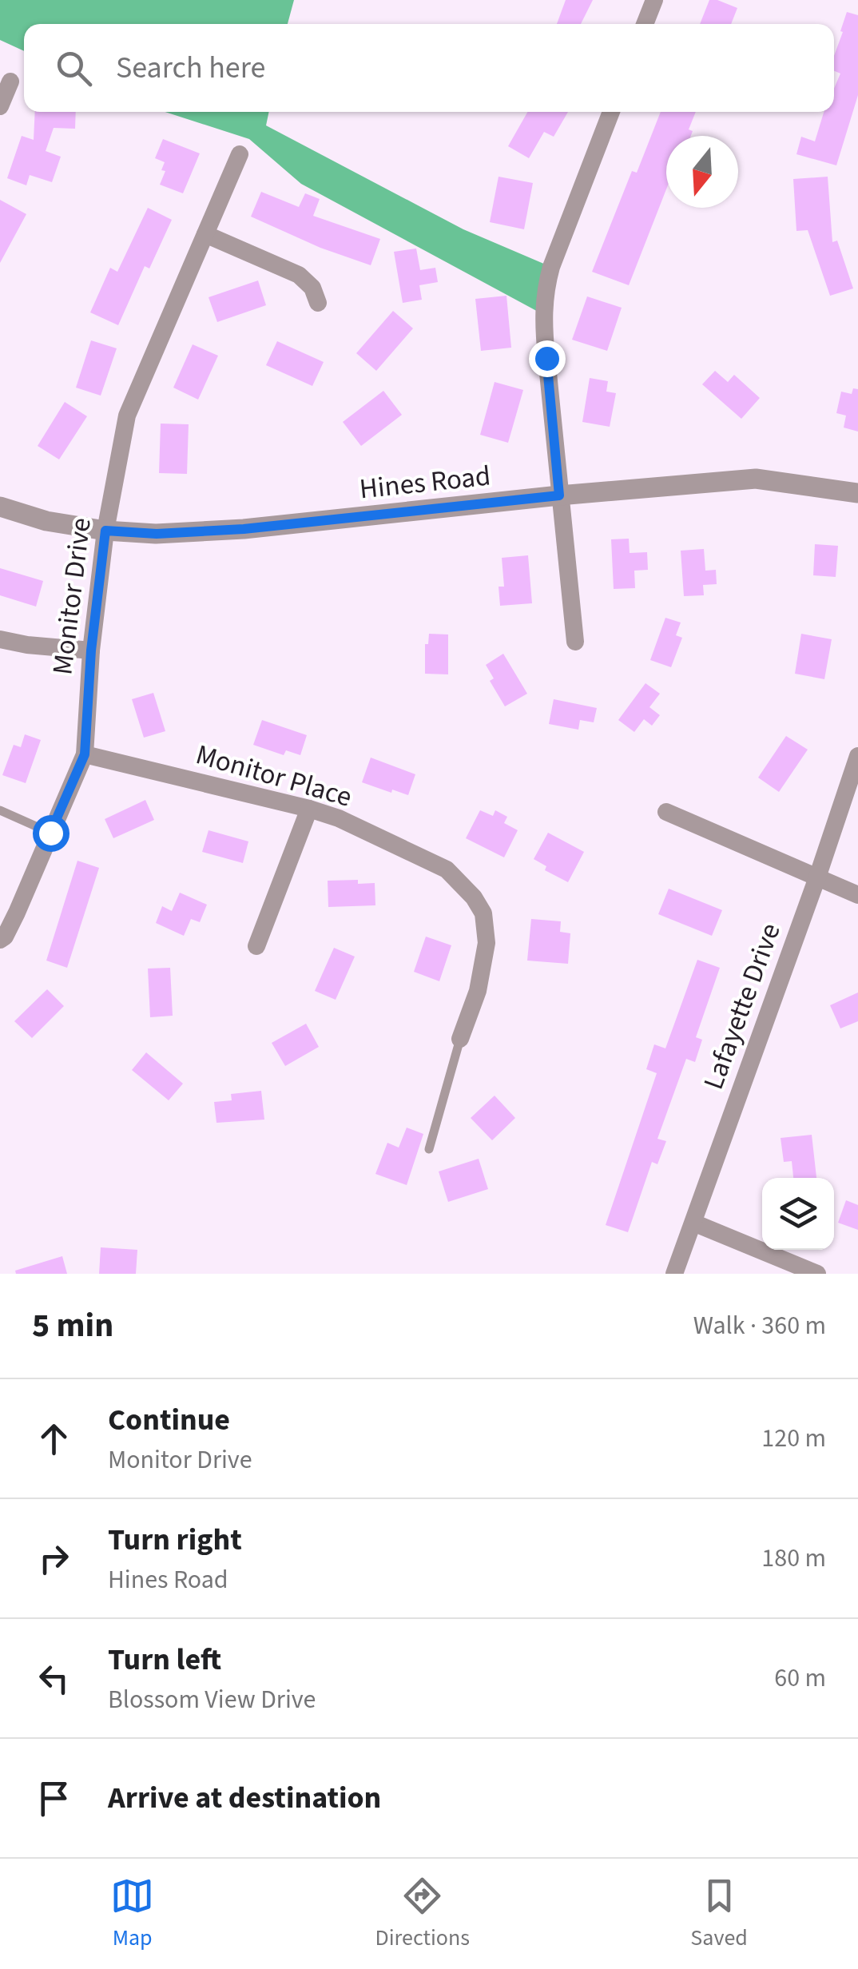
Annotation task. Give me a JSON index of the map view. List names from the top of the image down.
{
  "streets": {
    "street": [
      "Hines Road",
      "Monitor Drive",
      "Monitor Place",
      "Lafayette Drive"
    ]
  },
  "crossings": [
    ["Hines Road", "Monitor Drive"],
    ["Monitor Drive", "Monitor Place"]
  ],
  "north": "bottom",
  "page": {
    "search": "Search here",
    "heading": ["5 min", "Walk · 360 m"],
    "list": [
      ["Continue", "Monitor Drive", "120 m"],
      ["Turn right", "Hines Road", "180 m"],
      ["Turn left", "Blossom View Drive", "60 m"],
      "Arrive at destination"
    ],
    "nav": ["Map", "Directions", "Saved"]
  }
}
